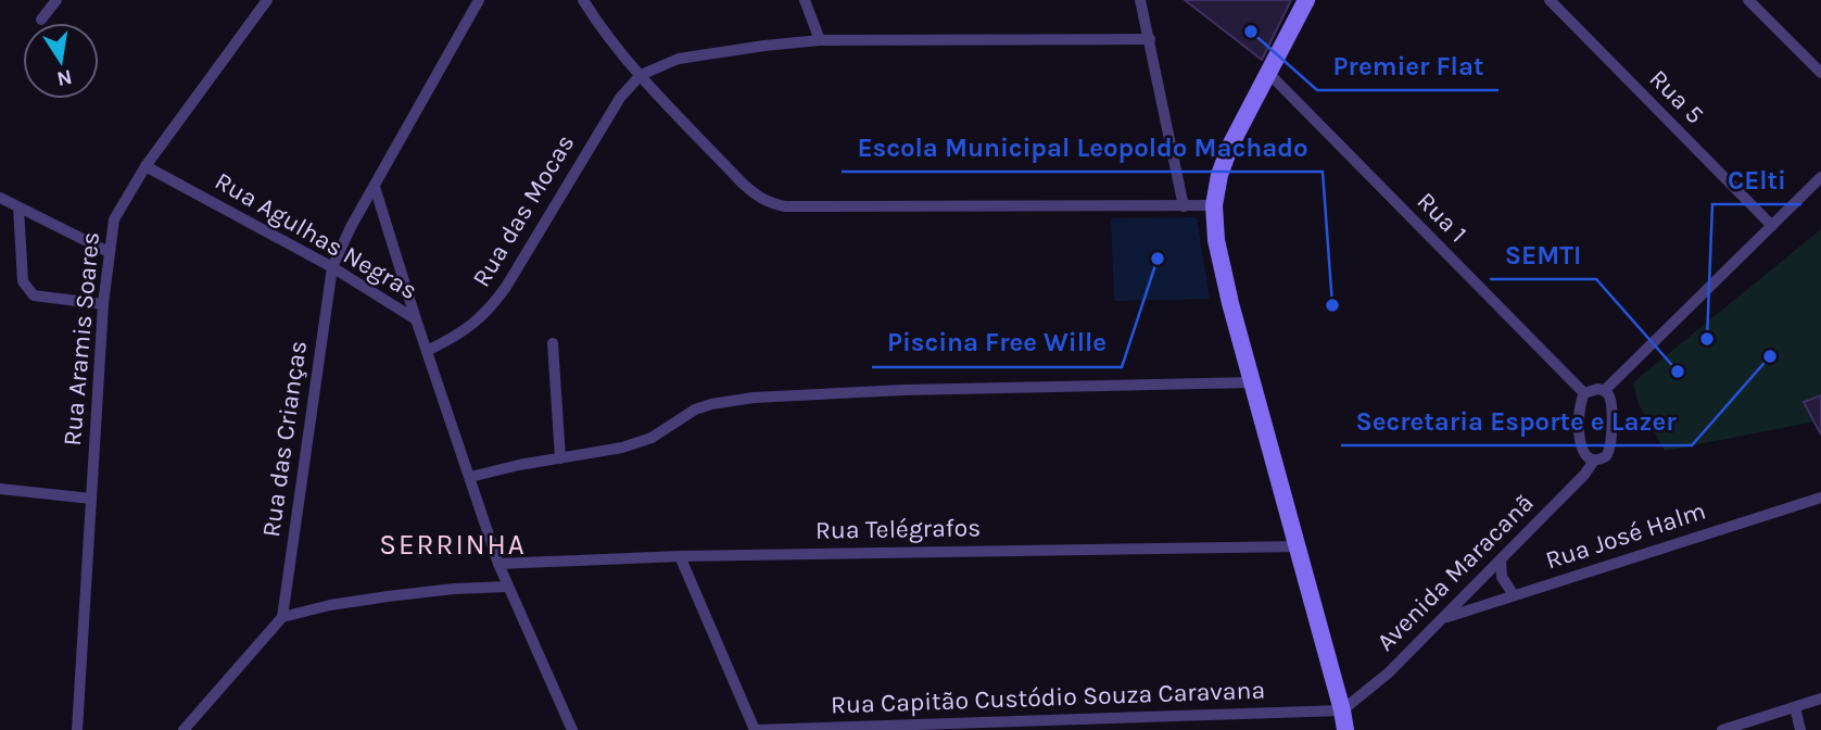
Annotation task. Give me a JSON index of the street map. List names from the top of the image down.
{
  "streets": {
    "street": [
      "Rua 5",
      "Rua das Mocas",
      "Rua 1",
      "Rua Agulhas Negras",
      "Rua Aramis Soares",
      "Rua das Crianças",
      "Rua Telégrafos",
      "Rua José Halm",
      "Avenida Maracanã",
      "Rua Capitão Custódio Souza Caravana"
    ]
  },
  "crossings": [
    ["Rua das Mocas", "Rua Agulhas Negras"],
    ["Rua Agulhas Negras", "Rua Aramis Soares"],
    ["Rua Agulhas Negras", "Rua das Crianças"],
    ["Rua Agulhas Negras", "Rua Telégrafos"],
    ["Rua José Halm", "Avenida Maracanã"],
    ["Avenida Maracanã", "Rua Capitão Custódio Souza Caravana"]
  ],
  "districts": ["SERRINHA"],
  "places": [
    "Premier Flat",
    "Piscina Free Wille",
    "Escola Municipal Leopoldo Machado",
    "CElti",
    "Secretaria Esporte e Lazer",
    "SEMTI"
  ],
  "north": "bottom"
}
